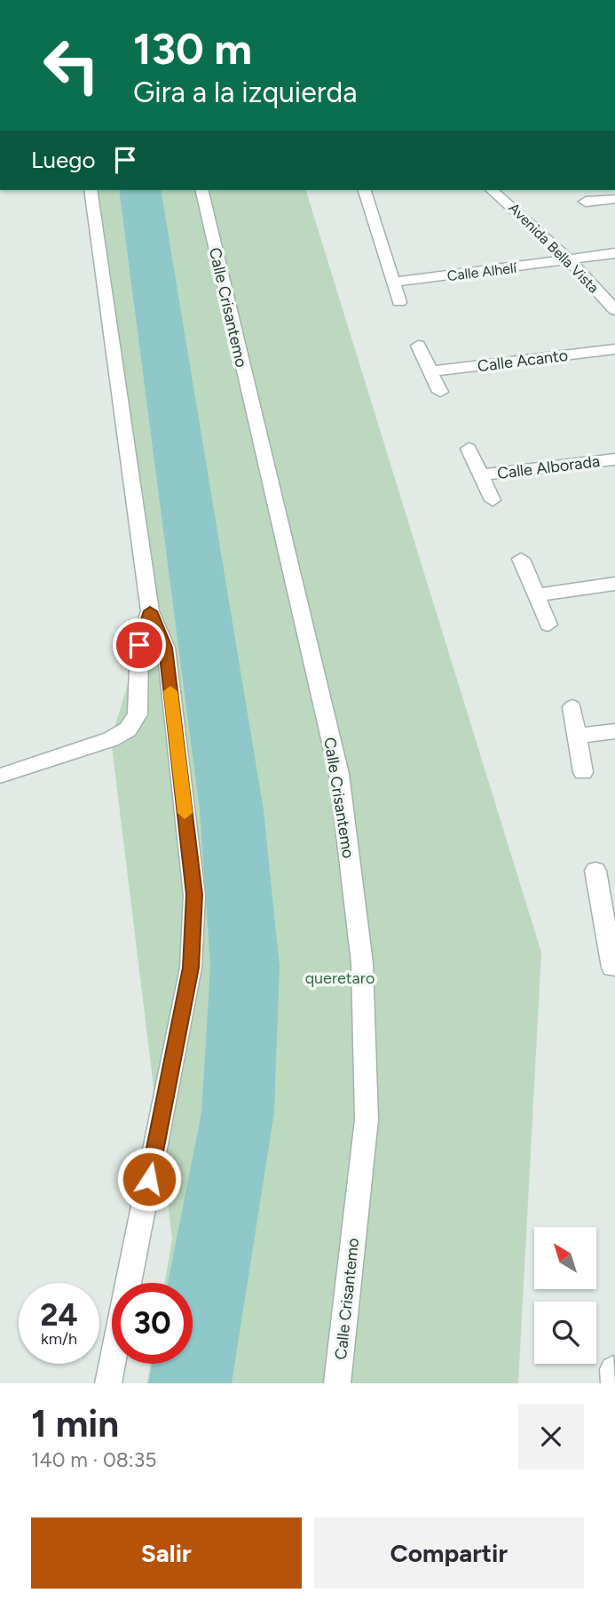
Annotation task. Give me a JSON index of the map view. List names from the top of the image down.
{
  "streets": {
    "street": [
      "Avenida Bella Vista",
      "Calle Alhelí",
      "Calle Crisantemo",
      "Calle Acanto",
      "Calle Alborada"
    ]
  },
  "crossings": [
    ["Avenida Bella Vista", "Calle Alhelí"]
  ],
  "parks": ["queretaro"],
  "north": "top left",
  "page": {
    "turn": ["130 m", "Gira a la izquierda"],
    "then": "Luego",
    "speed": "24 km/h",
    "limit": "30",
    "heading": ["1 min", "140 m · 08:35"],
    "buttons": ["Salir", "Compartir"]
  }
}
